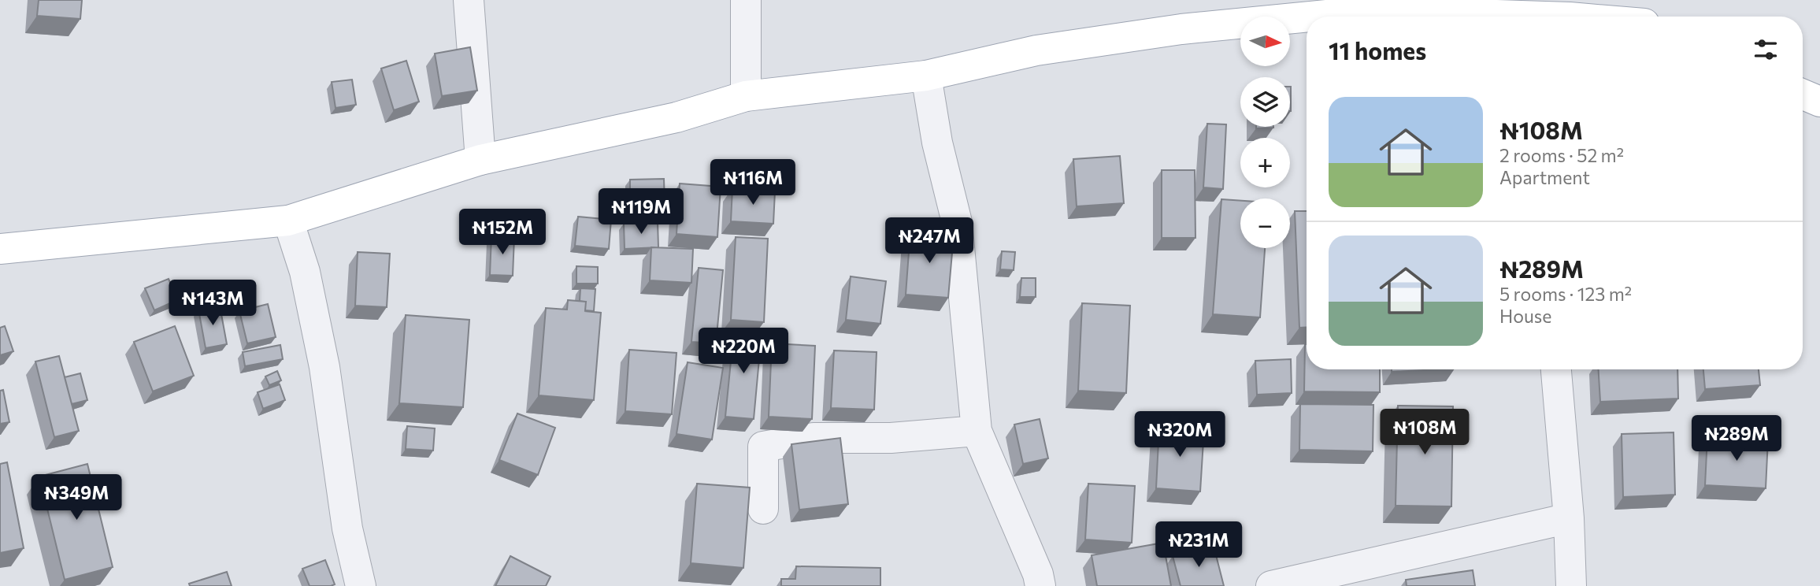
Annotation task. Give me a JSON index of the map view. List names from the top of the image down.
{
  "north": "right",
  "page": {
    "map_buttons": ["+", "−"],
    "heading": "11 homes",
    "list": [
      {
        "name": "₦108M",
        "note": "2 rooms · 52 m² · Apartment"
      },
      {
        "name": "₦289M",
        "note": "5 rooms · 123 m² · House"
      }
    ],
    "price": [
      "₦116M",
      "₦119M",
      "₦152M",
      "₦247M",
      "₦143M",
      "₦220M",
      "₦108M",
      "₦320M",
      "₦289M",
      "₦349M",
      "₦231M"
    ]
  }
}
